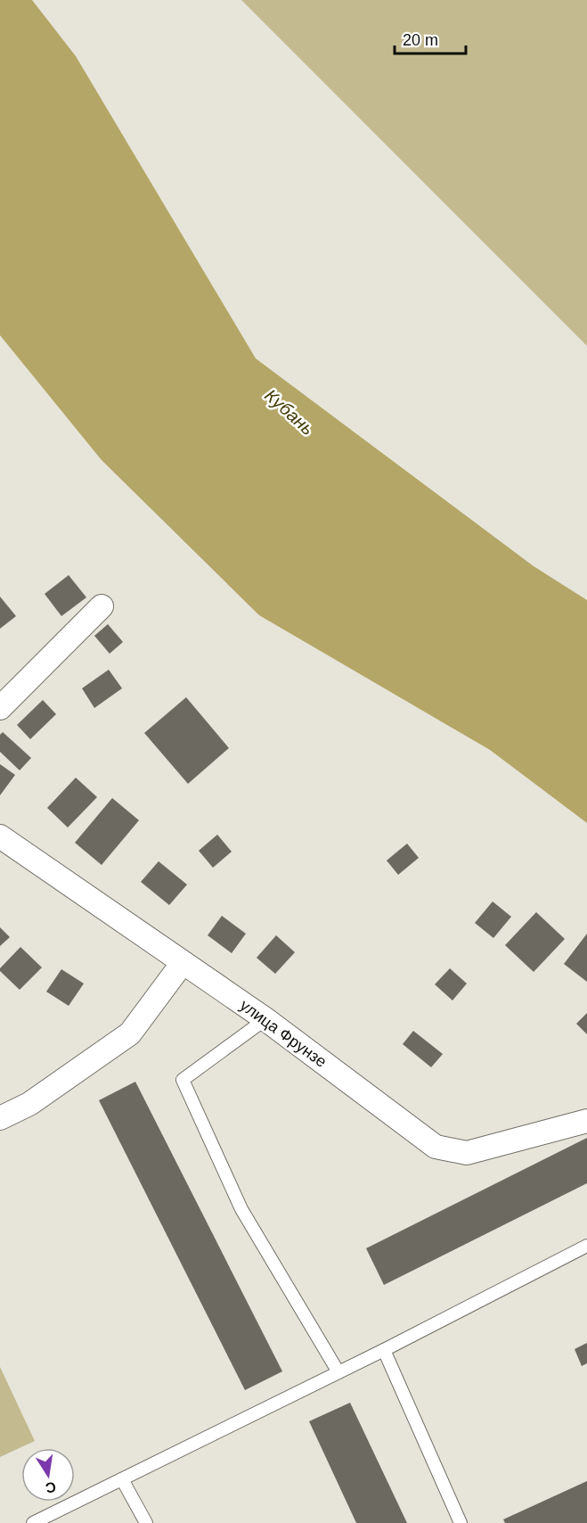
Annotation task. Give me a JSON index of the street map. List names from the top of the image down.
{
  "streets": {
    "street": ["улица Фрунзе"]
  },
  "water": ["Кубань"],
  "scale_bar": "20 m",
  "north": "bottom"
}
